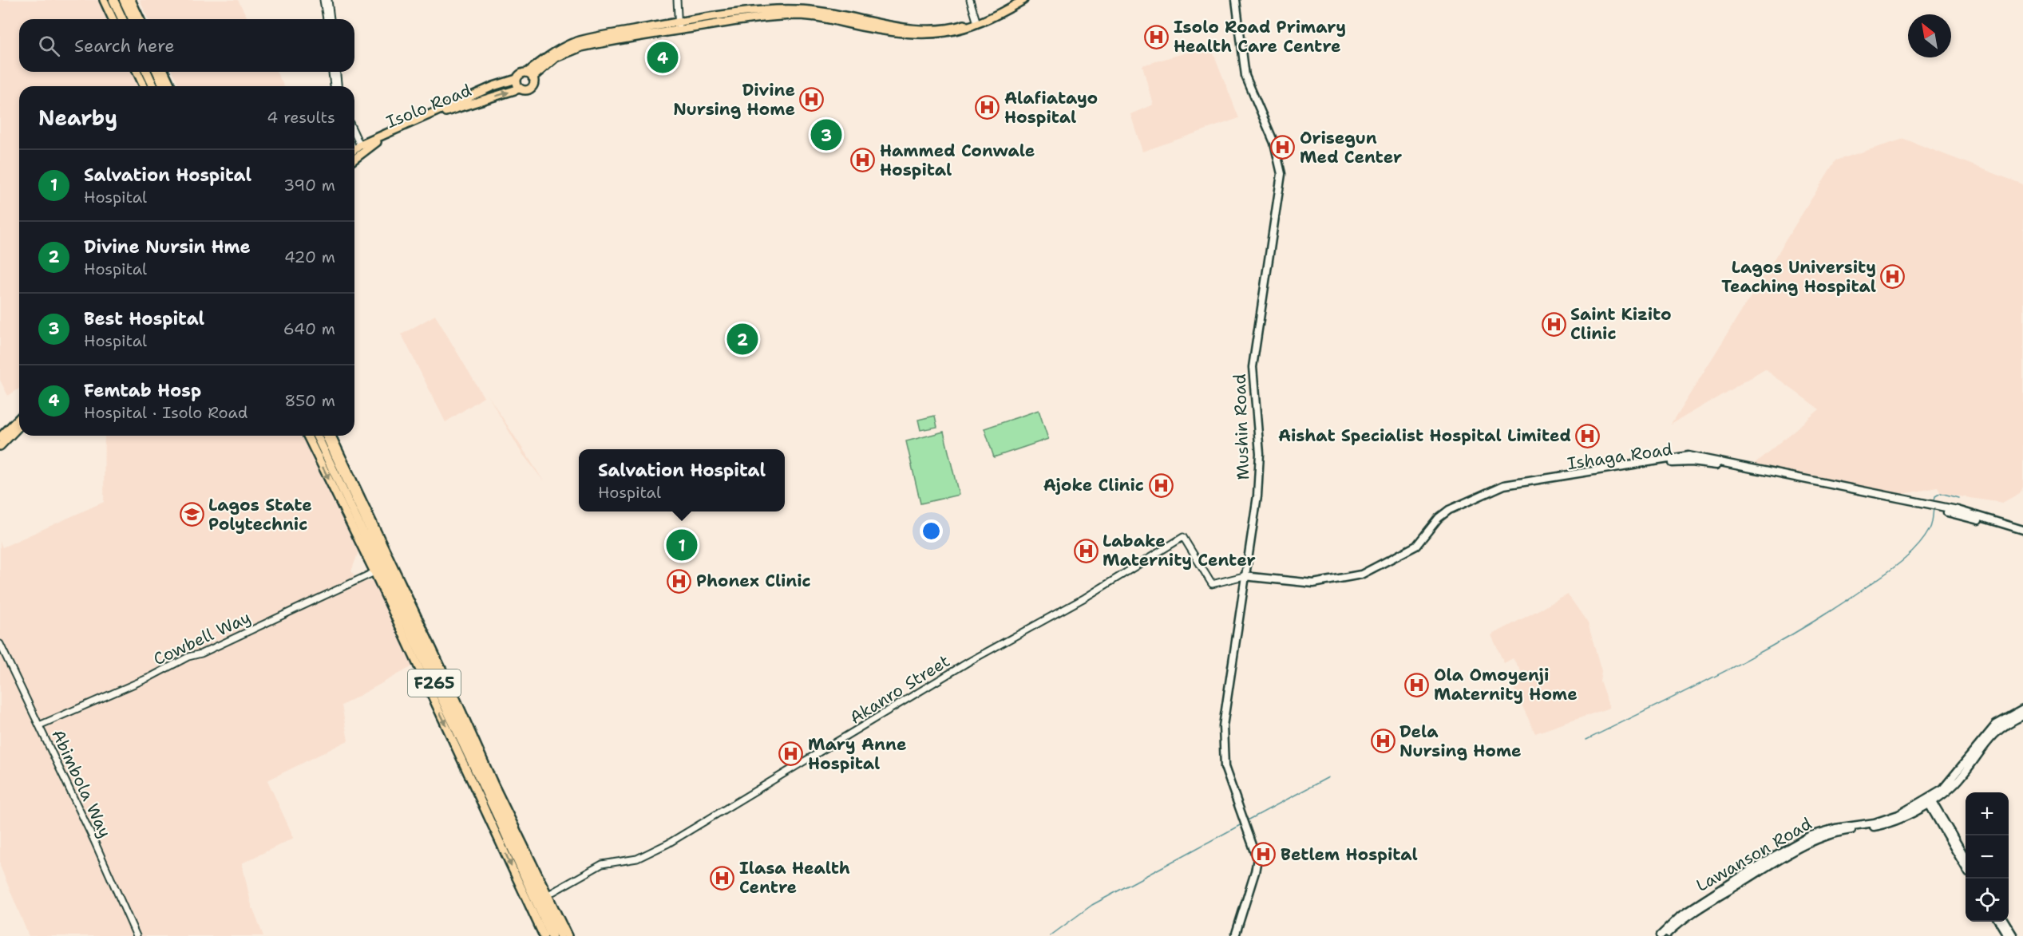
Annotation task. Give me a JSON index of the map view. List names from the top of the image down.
{
  "streets": {
    "highway": ["F265"],
    "main road": [
      "Isolo Road",
      "Mushin Road",
      "Ishaga Road",
      "Lawanson Road"
    ],
    "street": ["Cowbell Way", "Akanro Street", "Abimbola Way"]
  },
  "crossings": [
    ["Mushin Road", "Ishaga Road"],
    ["Mushin Road", "Akanro Street"],
    ["Ishaga Road", "Akanro Street"],
    ["Cowbell Way", "Abimbola Way"]
  ],
  "places": {
    "hospital": [
      "Isolo Road Primary Health Care Centre",
      "Divine Nursing Home",
      "Alafiatayo Hospital",
      "Orisegun Med Center",
      "Hammed Conwale Hospital",
      "Lagos University Teaching Hospital",
      "Saint Kizito Clinic",
      "Aishat Specialist Hospital Limited",
      "Ajoke Clinic",
      "Labake Maternity Center",
      "Phonex Clinic",
      "Ola Omoyenji Maternity Home",
      "Dela Nursing Home",
      "Mary Anne Hospital",
      "Betlem Hospital",
      "Ilasa Health Centre"
    ],
    "school or university": ["Lagos State Polytechnic"]
  },
  "north": "top left",
  "page": {
    "search": "Search here",
    "pins": [
      "4",
      "3",
      "2",
      "1"
    ],
    "heading": ["Nearby", "4 results"],
    "list": [
      {
        "mark": "1",
        "name": "Salvation Hospital",
        "note": "Hospital",
        "value": "390 m"
      },
      {
        "mark": "2",
        "name": "Divine Nursin Hme",
        "note": "Hospital",
        "value": "420 m"
      },
      {
        "mark": "3",
        "name": "Best Hospital",
        "note": "Hospital",
        "value": "640 m"
      },
      {
        "mark": "4",
        "name": "Femtab Hosp",
        "note": "Hospital · Isolo Road",
        "value": "850 m"
      }
    ],
    "popup": ["Salvation Hospital", "Hospital"],
    "map_buttons": ["+", "−"]
  }
}
